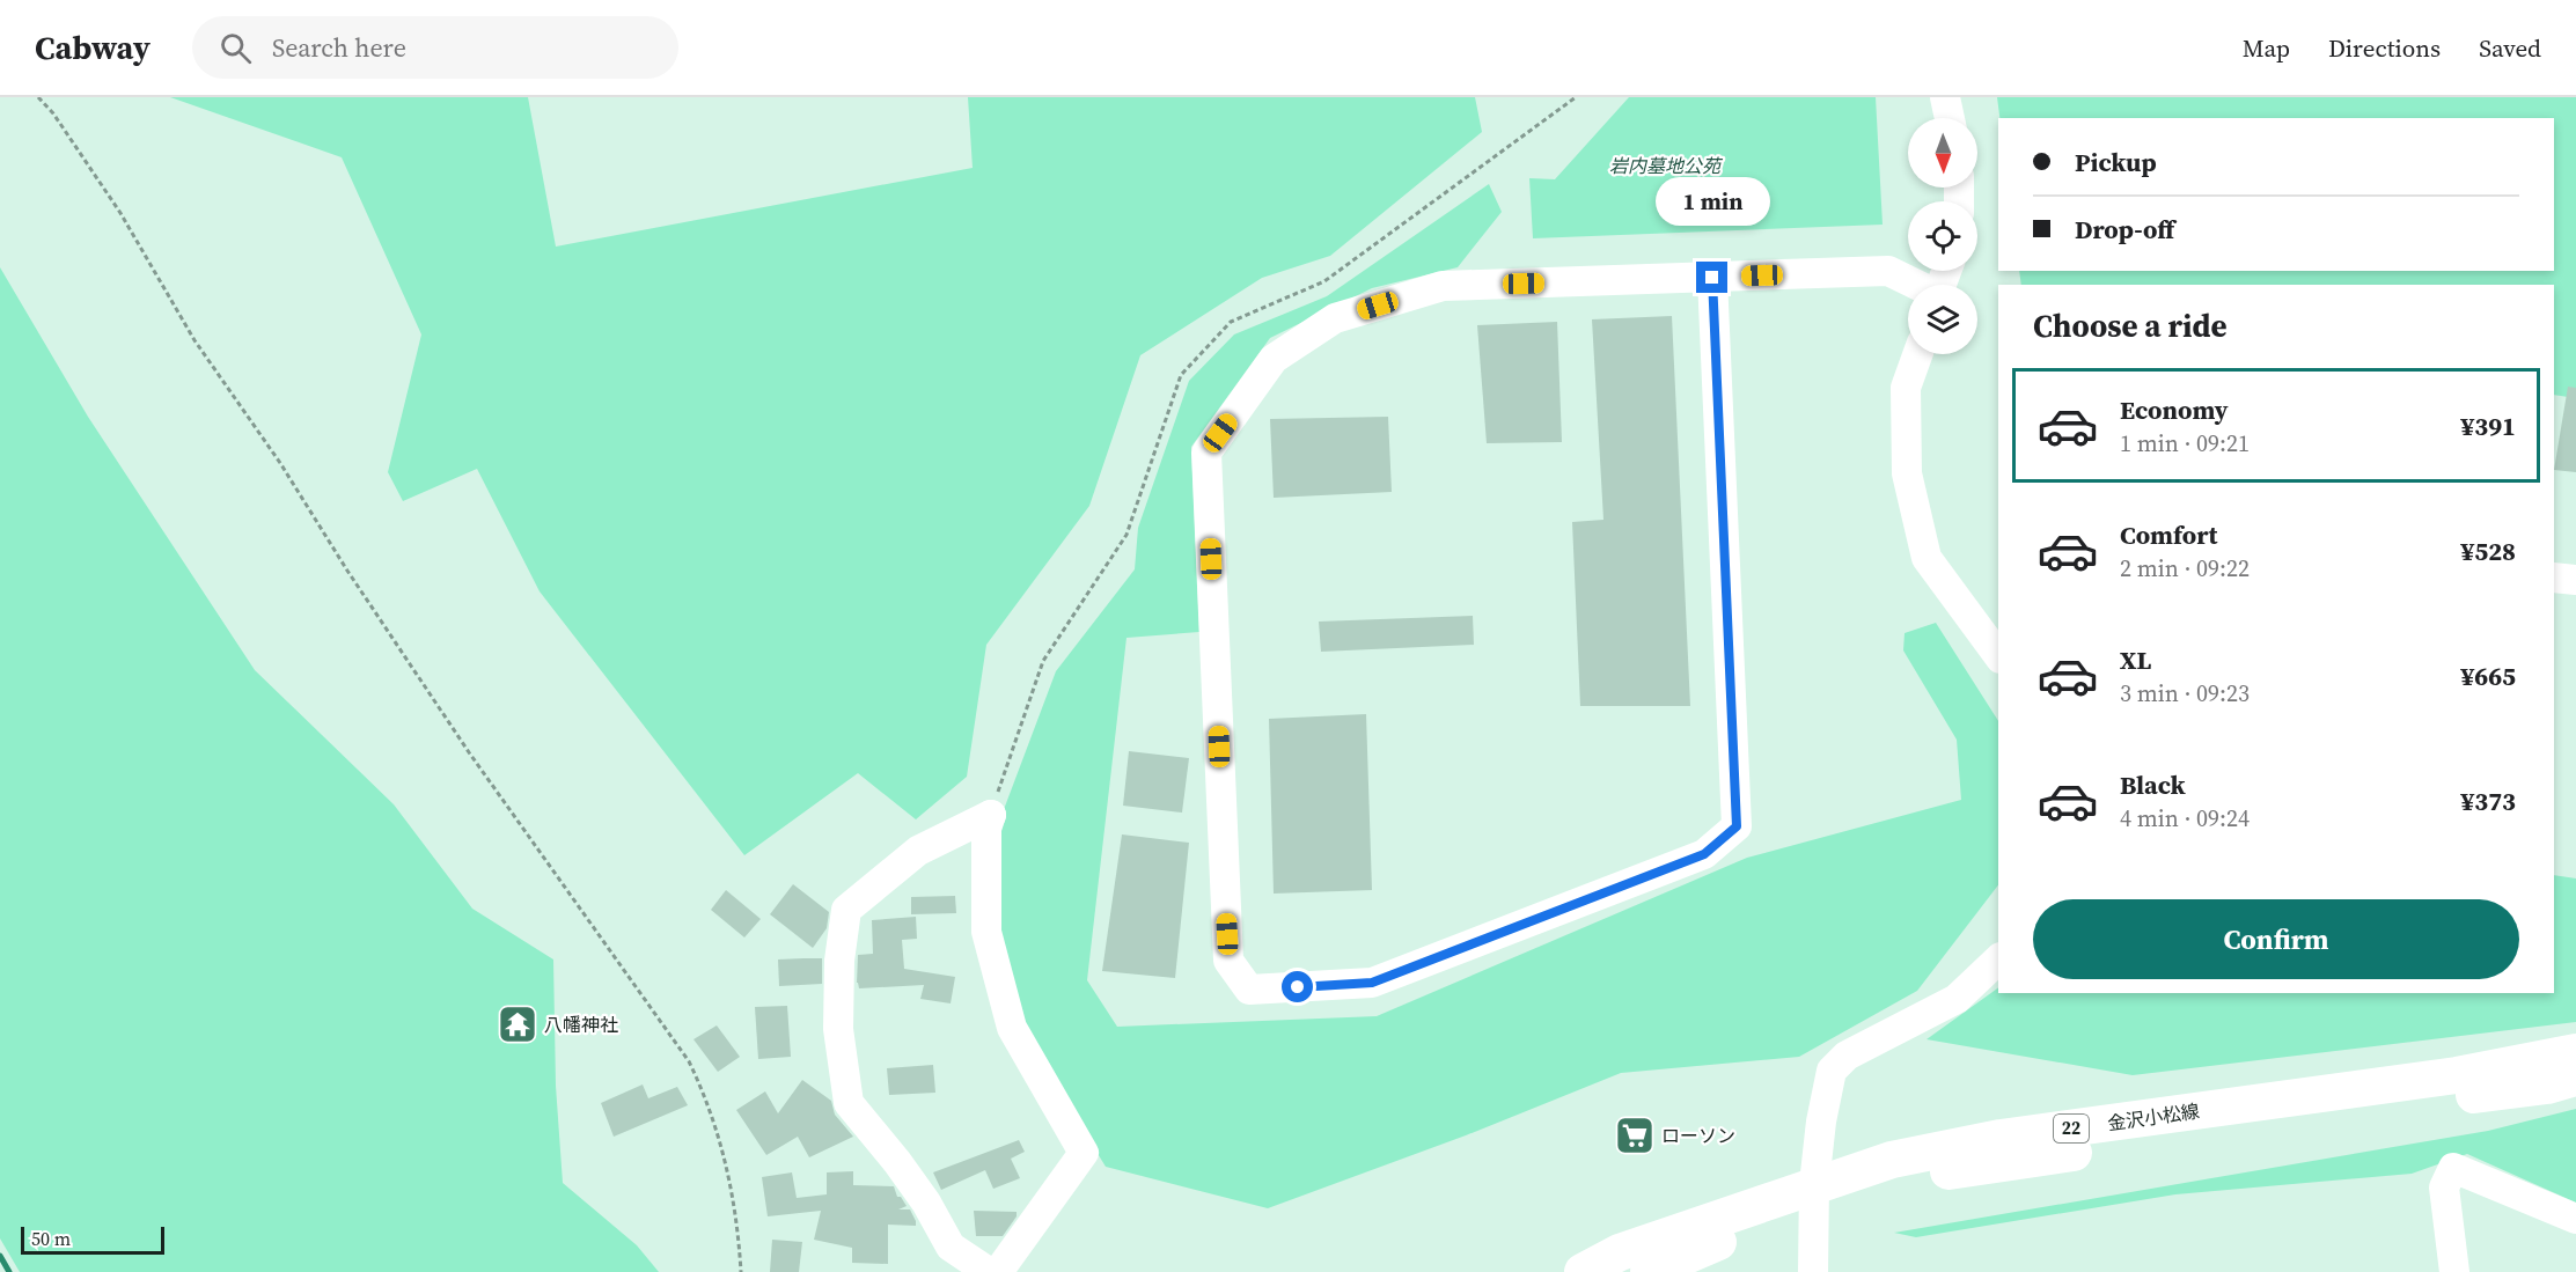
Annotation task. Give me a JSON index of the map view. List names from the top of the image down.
{
  "streets": {
    "main road": ["金沢小松線", "22"]
  },
  "parks": ["岩内墓地公苑"],
  "places": {
    "temple": ["八幡神社"],
    "supermarket": ["ローソン"]
  },
  "scale_bar": "50 m",
  "north": "bottom",
  "page": {
    "header": "Cabway",
    "search": "Search here",
    "nav": ["Map", "Directions", "Saved"],
    "banner": ["Pickup", "Drop-off"],
    "bubble": "1 min",
    "heading": "Choose a ride",
    "list": [
      {
        "name": "Economy",
        "note": "1 min · 09:21",
        "value": "¥391"
      },
      {
        "name": "Comfort",
        "note": "2 min · 09:22",
        "value": "¥528"
      },
      {
        "name": "XL",
        "note": "3 min · 09:23",
        "value": "¥665"
      },
      {
        "name": "Black",
        "note": "4 min · 09:24",
        "value": "¥373"
      }
    ],
    "buttons": "Confirm",
    "scale": "50 m"
  }
}
